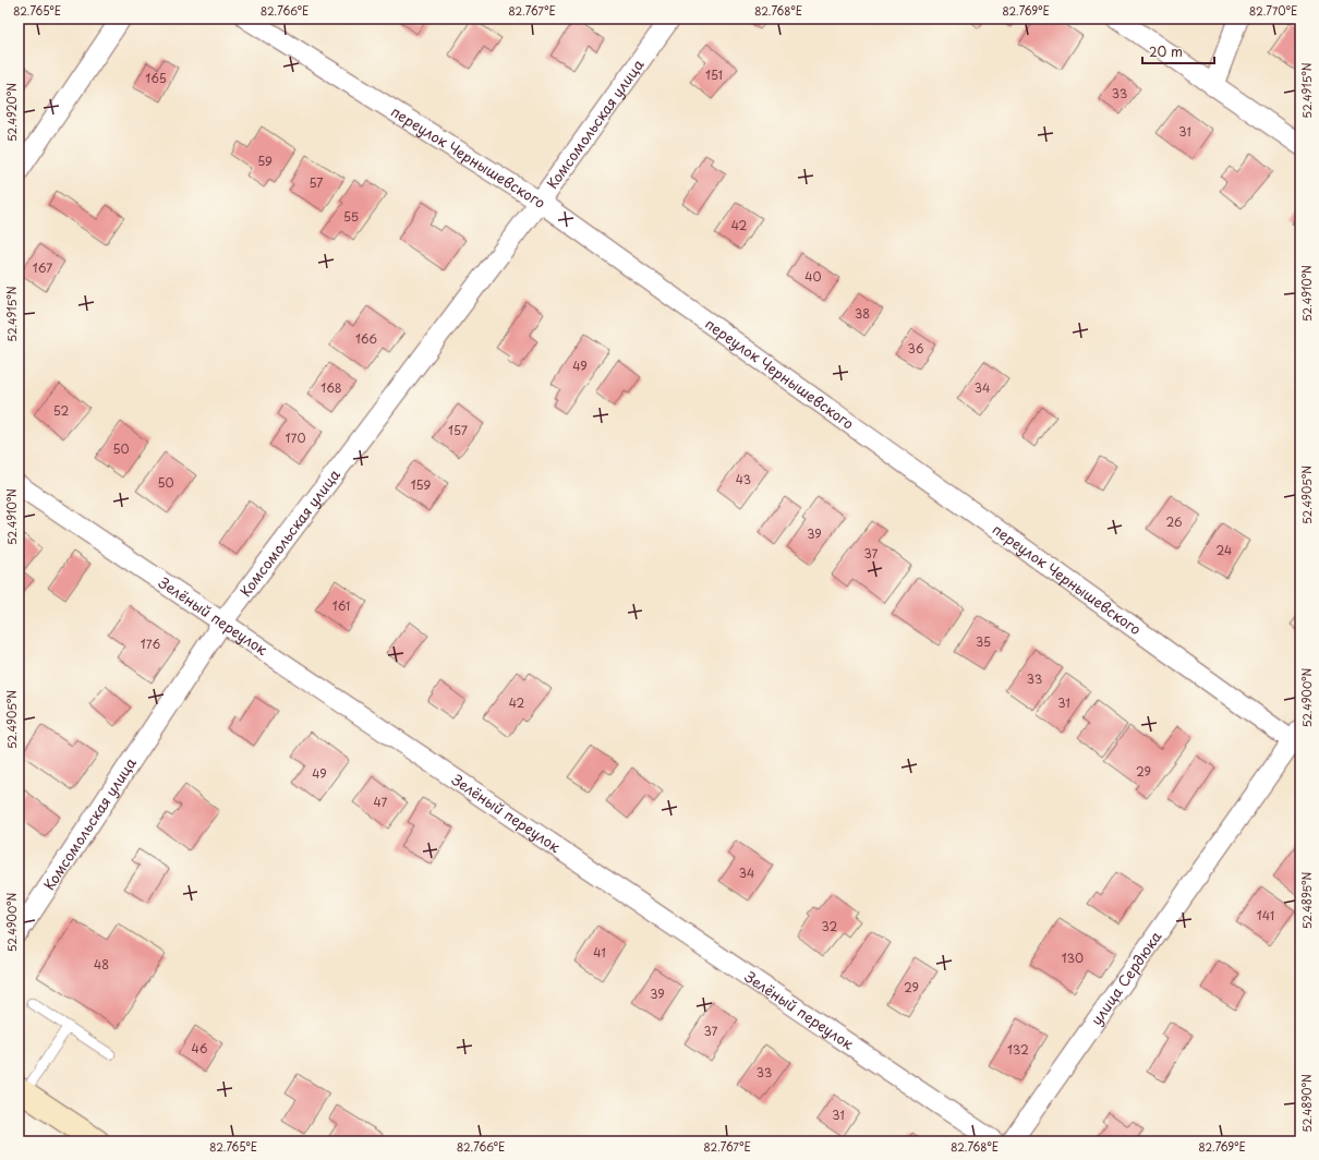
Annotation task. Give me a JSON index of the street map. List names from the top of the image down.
{
  "streets": {
    "street": [
      "Комсомольская улица",
      "переулок Чернышевского",
      "Зелёный переулок",
      "улица Сердюка"
    ]
  },
  "crossings": [
    ["Комсомольская улица", "переулок Чернышевского"],
    ["Комсомольская улица", "Зелёный переулок"],
    ["переулок Чернышевского", "улица Сердюка"]
  ],
  "house_numbers": [
    "151",
    "165",
    "33",
    "31",
    "59",
    "57",
    "55",
    "42",
    "167",
    "40",
    "38",
    "166",
    "36",
    "49",
    "168",
    "34",
    "52",
    "157",
    "170",
    "50",
    "43",
    "50",
    "159",
    "26",
    "39",
    "24",
    "37",
    "161",
    "35",
    "176",
    "33",
    "42",
    "31",
    "29",
    "49",
    "47",
    "34",
    "141",
    "32",
    "41",
    "130",
    "48",
    "29",
    "39",
    "37",
    "46",
    "132",
    "33",
    "31"
  ],
  "scale_bar": "20 m",
  "coordinates": [
    "82.765°E",
    "82.766°E",
    "82.767°E",
    "82.768°E",
    "82.769°E",
    "82.770°E",
    "52.4915°N",
    "52.4920°N",
    "52.4910°N",
    "52.4905°N",
    "52.4900°N",
    "52.4895°N",
    "52.4890°N"
  ]
}
